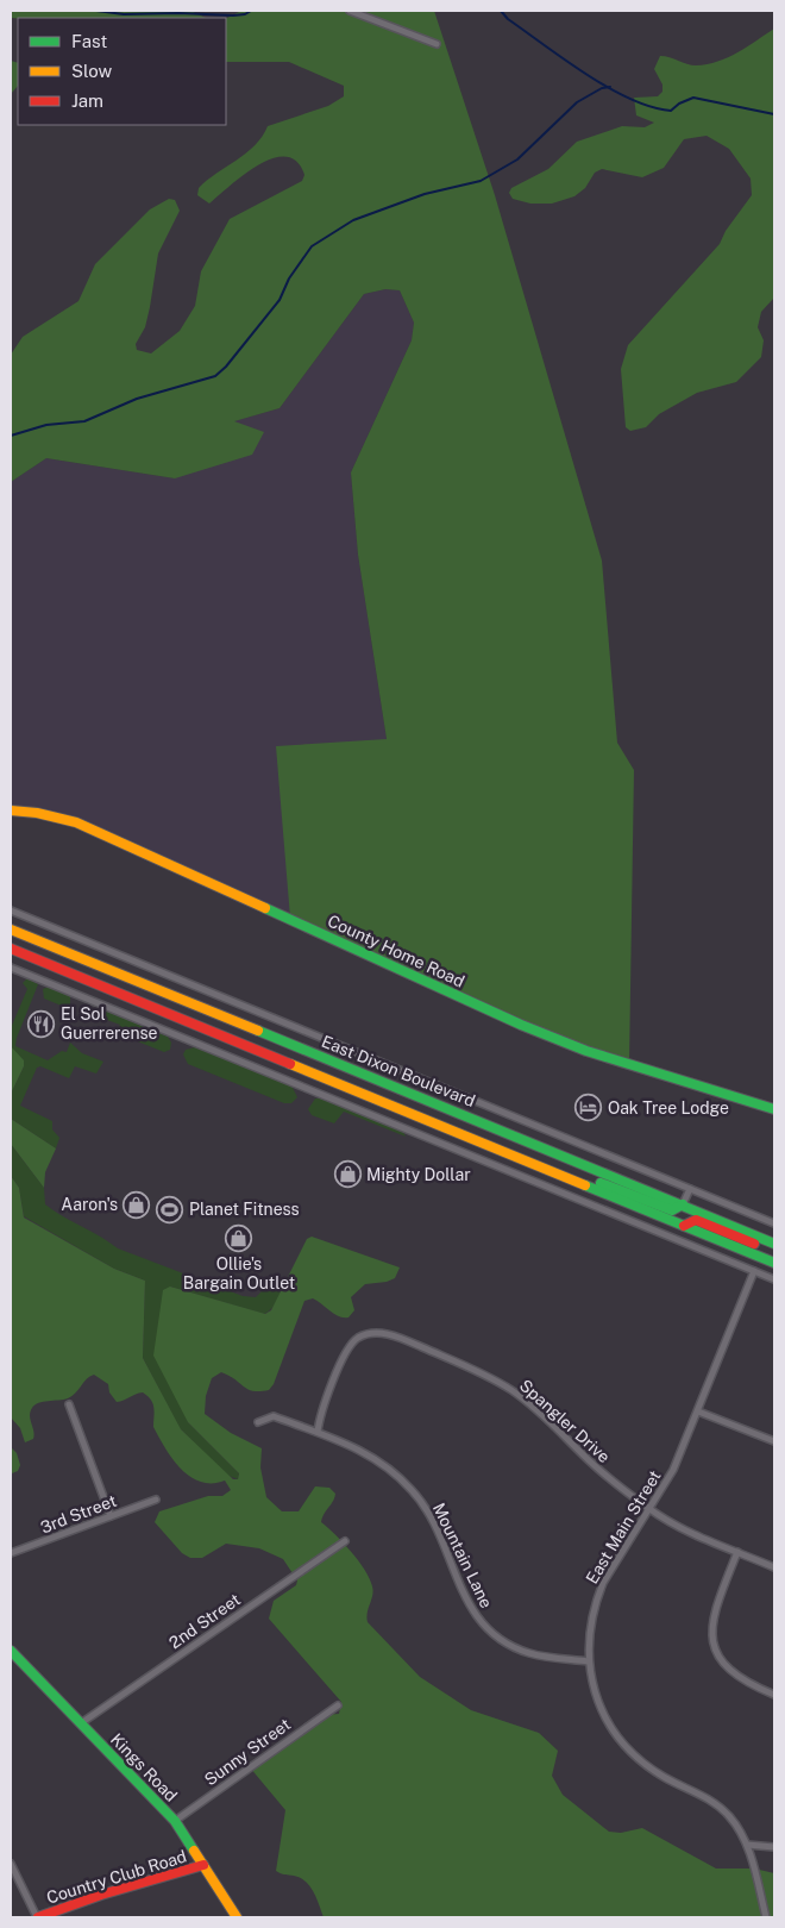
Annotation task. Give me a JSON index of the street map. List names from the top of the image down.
{
  "streets": {
    "main road": [
      "County Home Road",
      "East Dixon Boulevard",
      "Kings Road",
      "Country Club Road"
    ],
    "street": [
      "Spangler Drive",
      "3rd Street",
      "East Main Street",
      "Mountain Lane",
      "2nd Street",
      "Sunny Street"
    ]
  },
  "crossings": [
    ["Spangler Drive", "East Main Street"],
    ["Spangler Drive", "Mountain Lane"],
    ["East Main Street", "Mountain Lane"],
    ["2nd Street", "Kings Road"],
    ["Sunny Street", "Kings Road"],
    ["Kings Road", "Country Club Road"]
  ],
  "places": {
    "restaurant": ["El Sol Guerrerense"],
    "hotel": ["Oak Tree Lodge"],
    "shop": ["Mighty Dollar", "Aaron's", "Ollie's Bargain Outlet"],
    "sports": ["Planet Fitness"]
  },
  "legend": ["Fast", "Slow", "Jam"]
}
